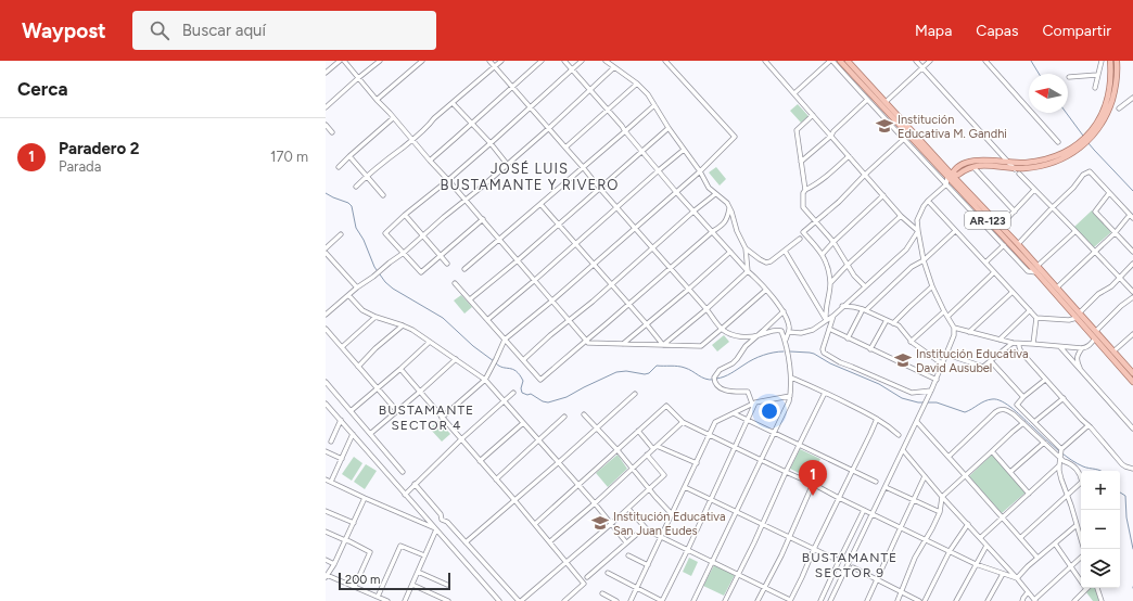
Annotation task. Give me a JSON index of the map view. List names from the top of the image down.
{
  "streets": {
    "main road": ["AR-123"]
  },
  "districts": ["JOSÉ LUIS BUSTAMANTE Y RIVERO", "BUSTAMANTE SECTOR 4", "BUSTAMANTE SECTOR 9"],
  "places": {
    "school or university": ["Institución Educativa M. Gandhi", "Institución Educativa David Ausubel", "Institución Educativa San Juan Eudes"]
  },
  "scale_bar": "200 m",
  "north": "left",
  "page": {
    "header": "Waypost",
    "search": "Buscar aquí",
    "nav": ["Mapa", "Capas", "Compartir"],
    "heading": "Cerca",
    "list": [
      {
        "mark": "1",
        "name": "Paradero 2",
        "note": "Parada",
        "value": "170 m"
      }
    ],
    "pins": "1",
    "map_buttons": ["+", "−"],
    "scale": "200 m"
  }
}
